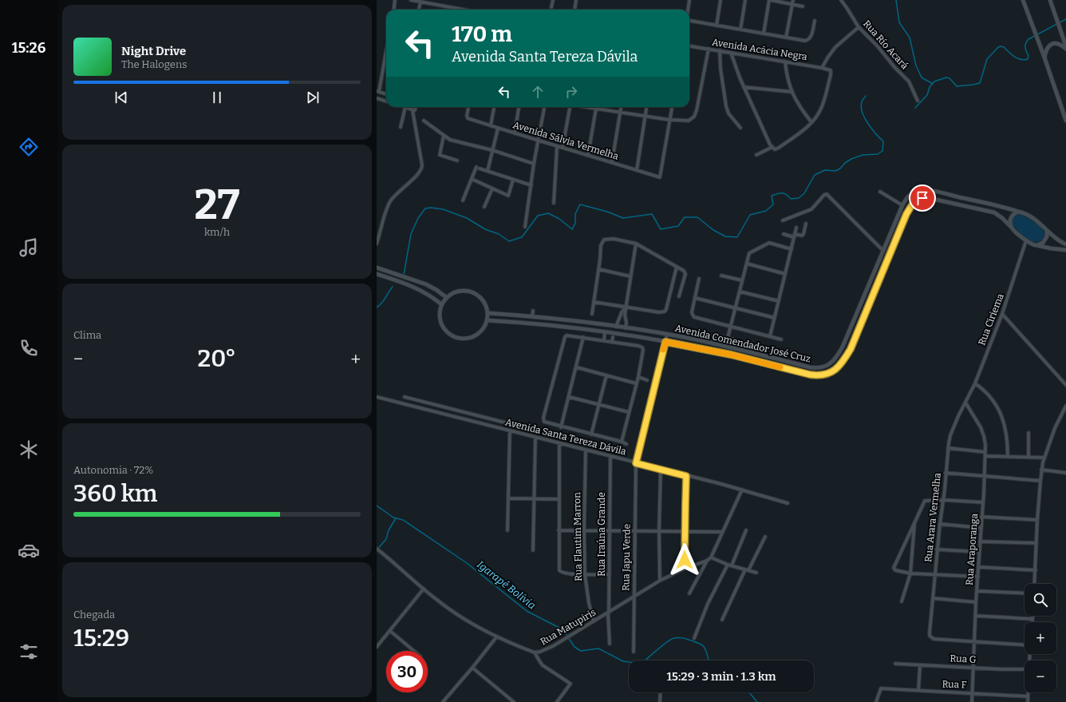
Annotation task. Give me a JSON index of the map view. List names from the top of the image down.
{
  "streets": {
    "street": [
      "Rua Río Acará",
      "Avenida Acácia Negra",
      "Avenida Sálvia Vermelha",
      "Rua Ciriema",
      "Avenida Comendador José Cruz",
      "Avenida Santa Tereza Dávila",
      "Rua Arara Vermelha",
      "Rua Iraúna Grande",
      "Rua Flautim Marron",
      "Rua Araporanga",
      "Rua Japu Verde",
      "Rua Matupiris",
      "Rua G",
      "Rua F"
    ]
  },
  "crossings": [
    ["Rua Ciriema", "Avenida Comendador José Cruz"],
    ["Rua Ciriema", "Rua Arara Vermelha"],
    ["Rua Ciriema", "Rua Araporanga"],
    ["Avenida Comendador José Cruz", "Rua Japu Verde"],
    ["Avenida Santa Tereza Dávila", "Rua Iraúna Grande"],
    ["Avenida Santa Tereza Dávila", "Rua Flautim Marron"],
    ["Avenida Santa Tereza Dávila", "Rua Japu Verde"],
    ["Avenida Santa Tereza Dávila", "Rua Matupiris"],
    ["Rua Arara Vermelha", "Rua Araporanga"],
    ["Rua Iraúna Grande", "Rua Matupiris"],
    ["Rua Flautim Marron", "Rua Matupiris"],
    ["Rua Araporanga", "Rua G"],
    ["Rua Araporanga", "Rua F"],
    ["Rua Japu Verde", "Rua Matupiris"]
  ],
  "water": ["Igarapé Bolívia"],
  "page": {
    "tabs": "15:26",
    "turn": ["170 m", "Avenida Santa Tereza Dávila"],
    "song": ["Night Drive", "The Halogens"],
    "tile": [
      ["27", "km/h"],
      "Clima",
      ["Autonomia · 72%", "360 km"],
      ["Chegada", "15:29"]
    ],
    "heat": ["−", "20°", "+"],
    "map_buttons": ["+", "−"],
    "limit": "30",
    "trip": "15:29 · 3 min · 1.3 km"
  }
}
